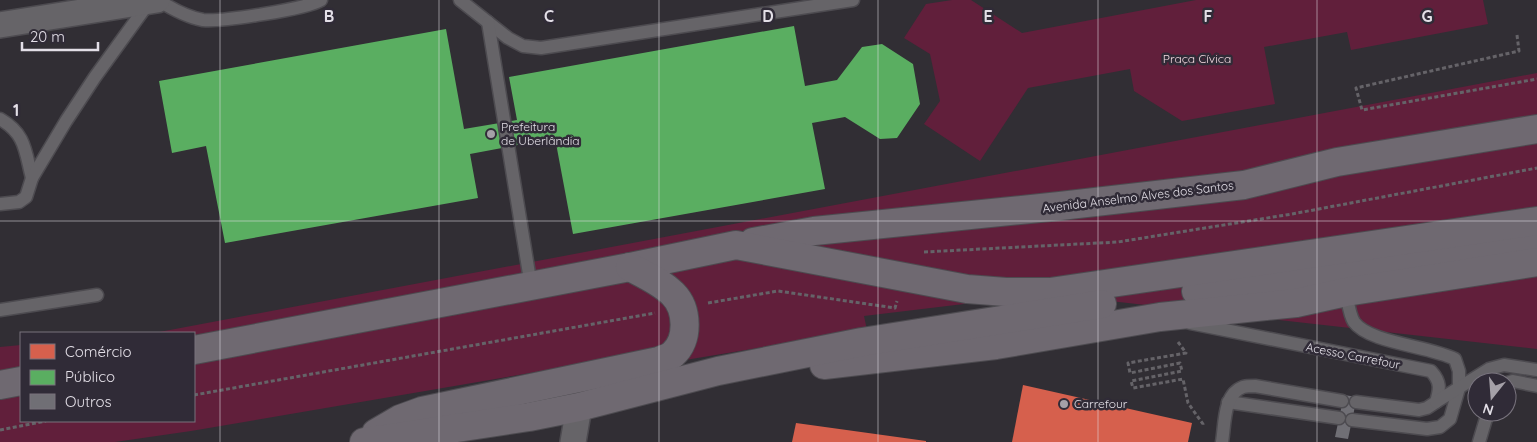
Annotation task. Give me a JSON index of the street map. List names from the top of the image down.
{
  "streets": {
    "main road": ["Avenida Anselmo Alves dos Santos"],
    "lane": ["Acesso Carrefour"]
  },
  "parks": ["Praça Cívica"],
  "places": ["Prefeitura de Uberlândia", "Carrefour"],
  "legend": ["Comércio", "Público", "Outros"],
  "scale_bar": "20 m",
  "north": "bottom",
  "grid": {
    "columns": [
      "B",
      "C",
      "D",
      "E",
      "F",
      "G"
    ],
    "rows": ["1"]
  }
}
